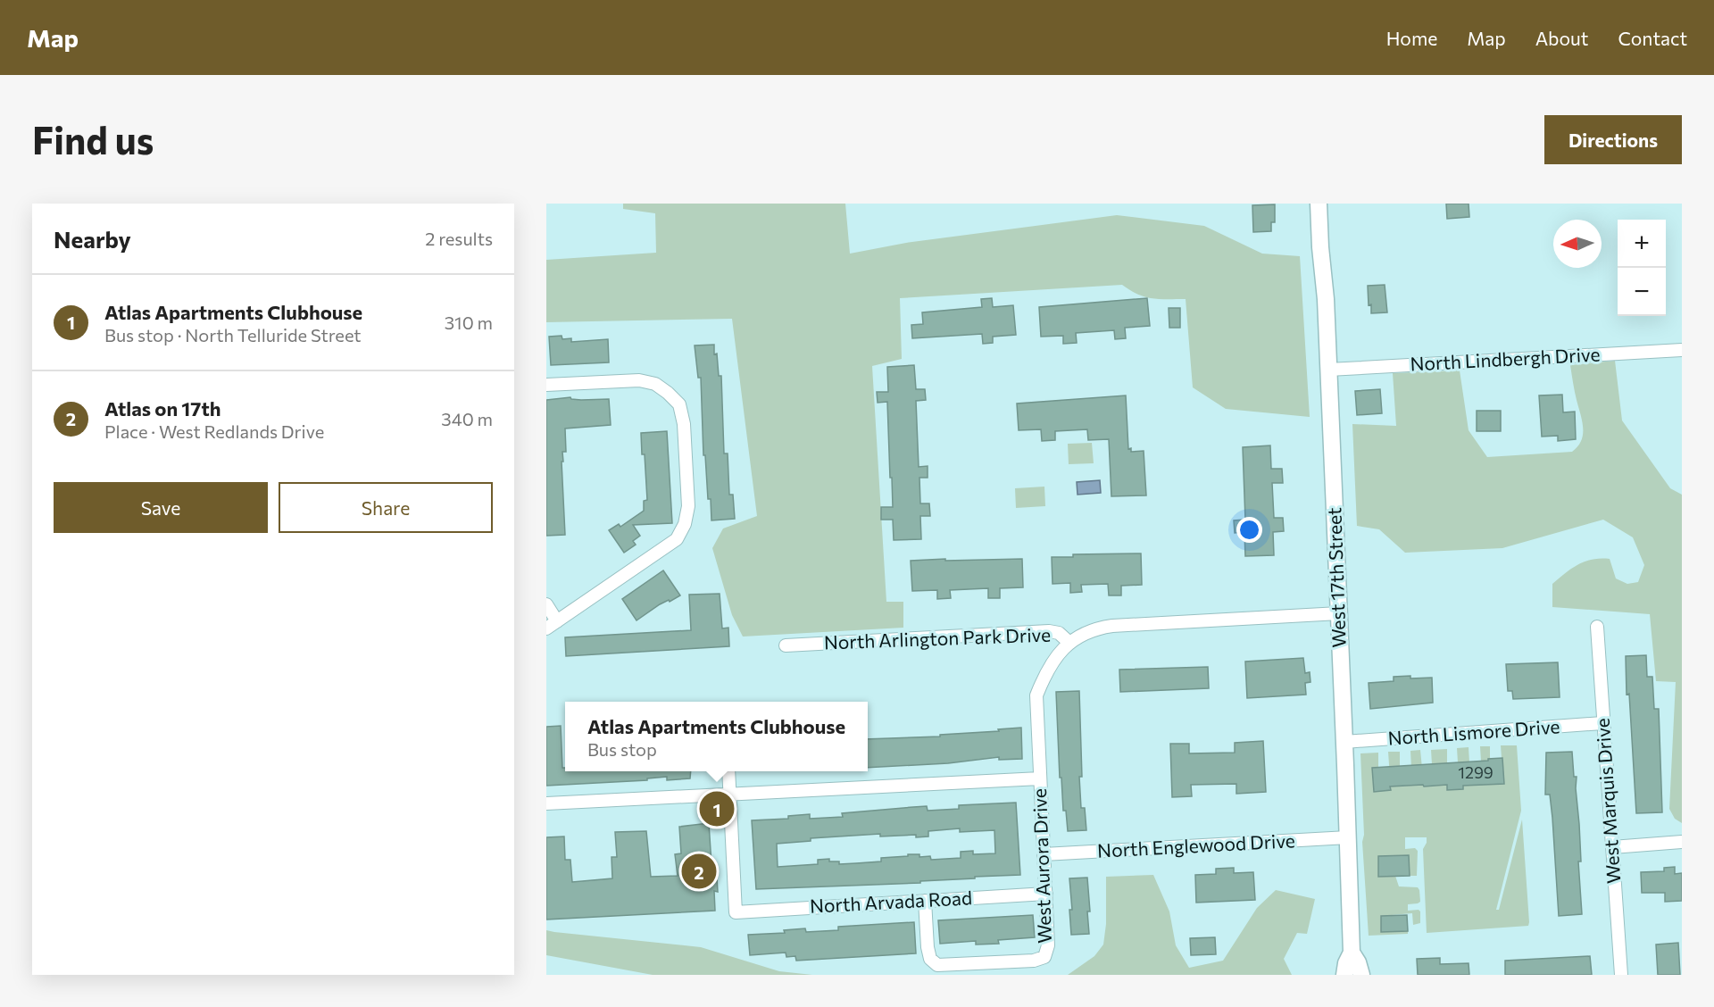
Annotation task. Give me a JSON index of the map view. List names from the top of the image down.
{
  "streets": {
    "main road": ["West 17th Street"],
    "street": [
      "North Lindbergh Drive",
      "North Arlington Park Drive",
      "North Lismore Drive",
      "West Marquis Drive",
      "North Englewood Drive",
      "West Aurora Drive",
      "North Arvada Road"
    ]
  },
  "crossings": [
    ["North Lindbergh Drive", "West 17th Street"],
    ["West 17th Street", "North Arlington Park Drive"],
    ["West 17th Street", "North Lismore Drive"],
    ["West 17th Street", "North Englewood Drive"],
    ["North Arlington Park Drive", "West Aurora Drive"],
    ["North Lismore Drive", "West Marquis Drive"],
    ["North Englewood Drive", "West Aurora Drive"],
    ["West Aurora Drive", "North Arvada Road"]
  ],
  "house_numbers": ["1299"],
  "north": "left",
  "page": {
    "header": "Map",
    "nav": [
      "Home",
      "Map",
      "About",
      "Contact"
    ],
    "buttons": [
      "Directions",
      ["Save", "Share"]
    ],
    "title": "Find us",
    "heading": ["Nearby", "2 results"],
    "map_buttons": ["+", "−"],
    "list": [
      {
        "mark": "1",
        "name": "Atlas Apartments Clubhouse",
        "note": "Bus stop · North Telluride Street",
        "value": "310 m"
      },
      {
        "mark": "2",
        "name": "Atlas on 17th",
        "note": "Place · West Redlands Drive",
        "value": "340 m"
      }
    ],
    "popup": ["Atlas Apartments Clubhouse", "Bus stop"],
    "pins": ["1", "2"]
  }
}
